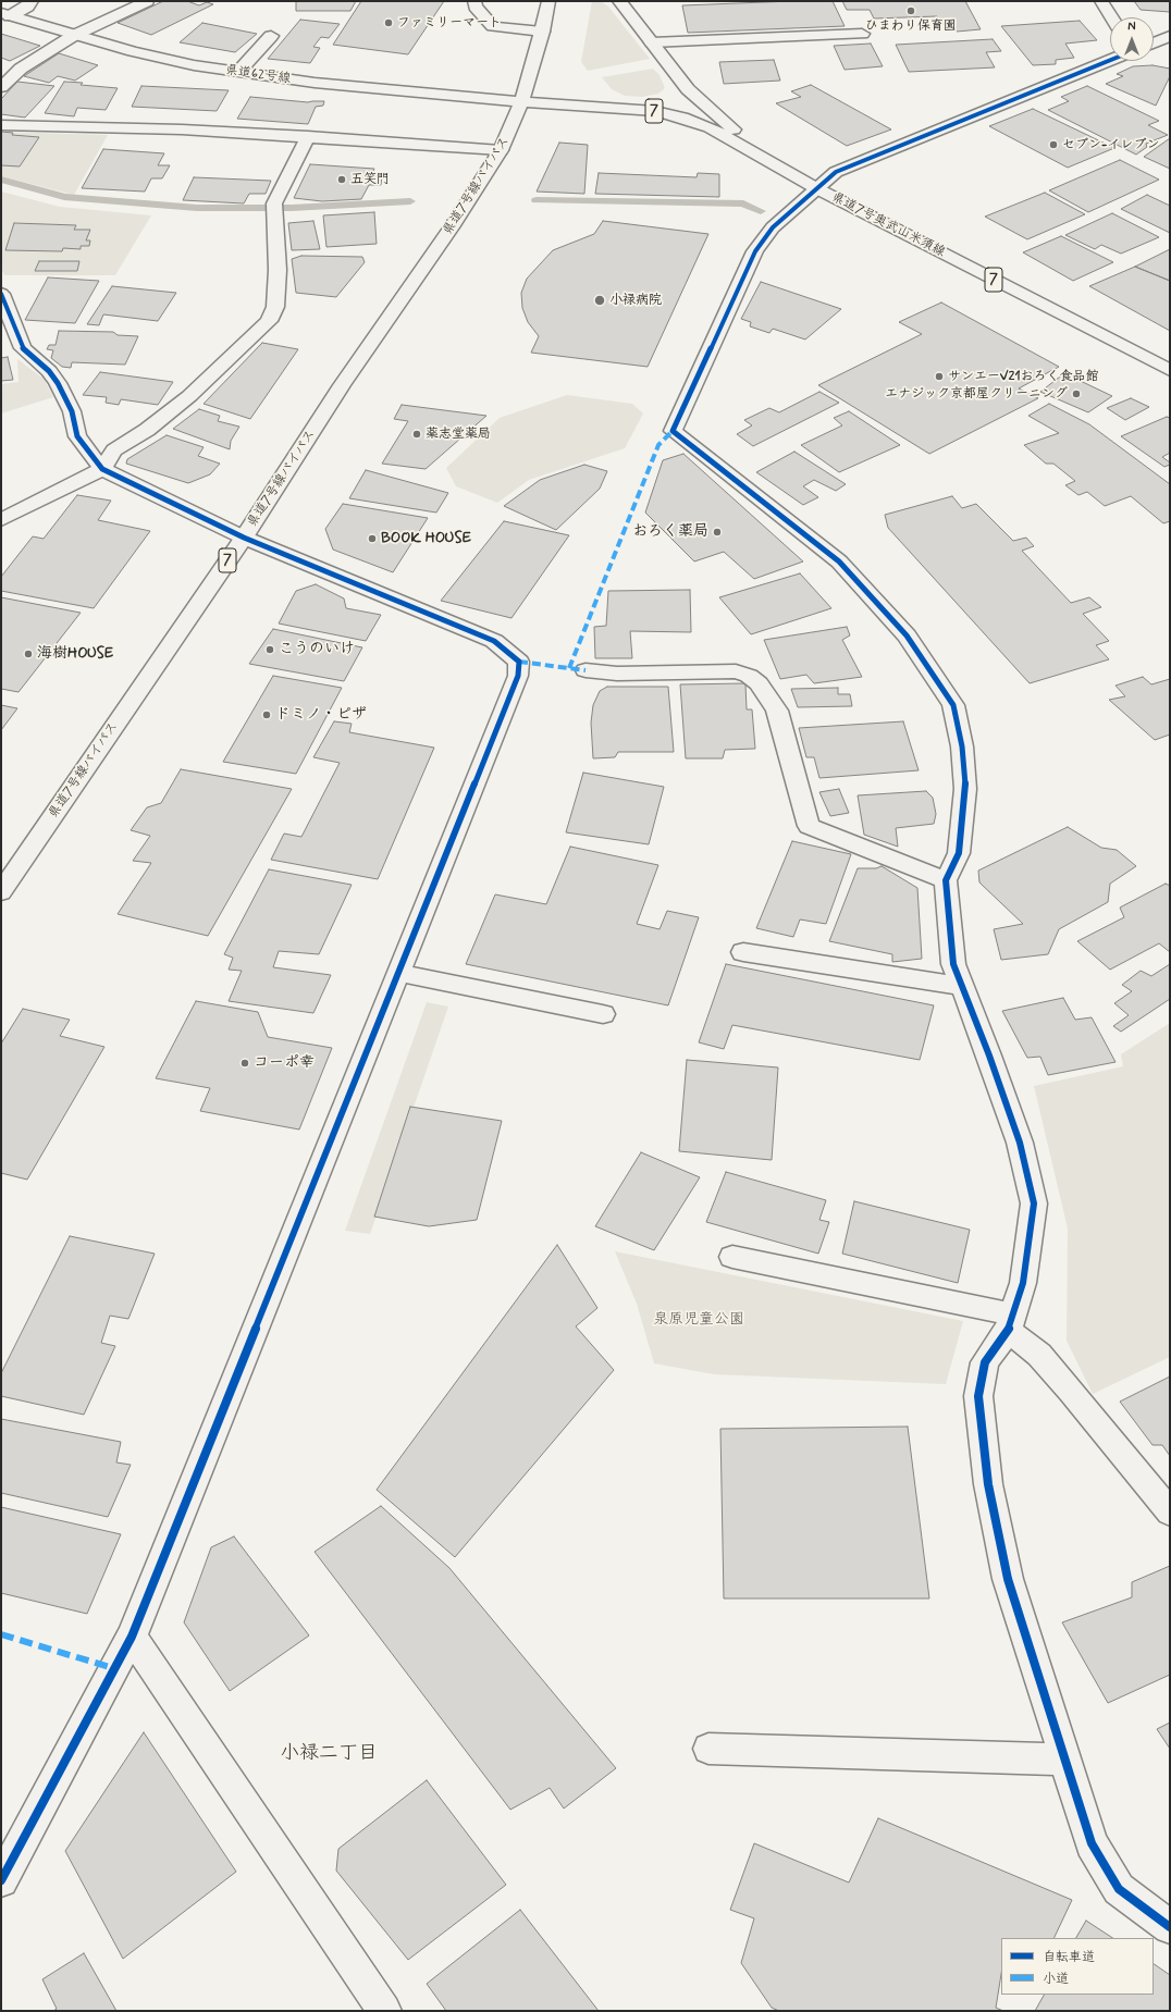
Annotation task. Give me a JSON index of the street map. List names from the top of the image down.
{
  "streets": {
    "street": [
      "県道62号線",
      "7",
      "県道7号線バイパス",
      "県道7号奥武山米須線"
    ]
  },
  "crossings": [
    ["県道62号線", "7"],
    ["県道62号線", "県道7号線バイパス"],
    ["県道62号線", "県道7号奥武山米須線"],
    ["7", "県道7号線バイパス"],
    ["7", "県道7号奥武山米須線"],
    ["県道7号線バイパス", "県道7号奥武山米須線"]
  ],
  "districts": ["小禄二丁目"],
  "parks": ["泉原児童公園"],
  "places": [
    "ひまわり保育園",
    "ファミリーマート",
    "セブン-イレブン",
    "五笑門",
    "小禄病院",
    "サンエーV21おろく食品館",
    "エナジック京都屋クリーニング",
    "薬志堂薬局",
    "おろく薬局",
    "BOOK HOUSE",
    "こうのいけ",
    "海樹HOUSE",
    "ドミノ・ピザ",
    "コーポ幸"
  ],
  "legend": ["自転車道", "小道"],
  "north": "top"
}
